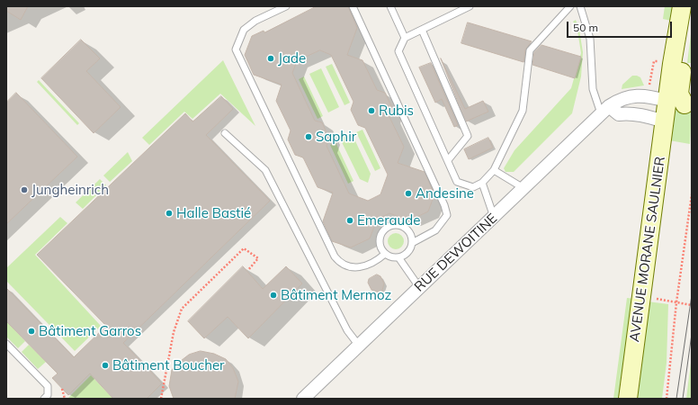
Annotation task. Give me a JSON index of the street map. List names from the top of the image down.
{
  "streets": {
    "main road": ["AVENUE MORANE SAULNIER"],
    "street": ["RUE DEWOITINE"]
  },
  "crossings": [
    ["AVENUE MORANE SAULNIER", "RUE DEWOITINE"]
  ],
  "places": [
    "Jade",
    "Rubis",
    "Saphir",
    "Jungheinrich",
    "Andesine",
    "Halle Bastié",
    "Emeraude",
    "Bâtiment Mermoz",
    "Bâtiment Garros",
    "Bâtiment Boucher"
  ],
  "scale_bar": "50 m"
}
